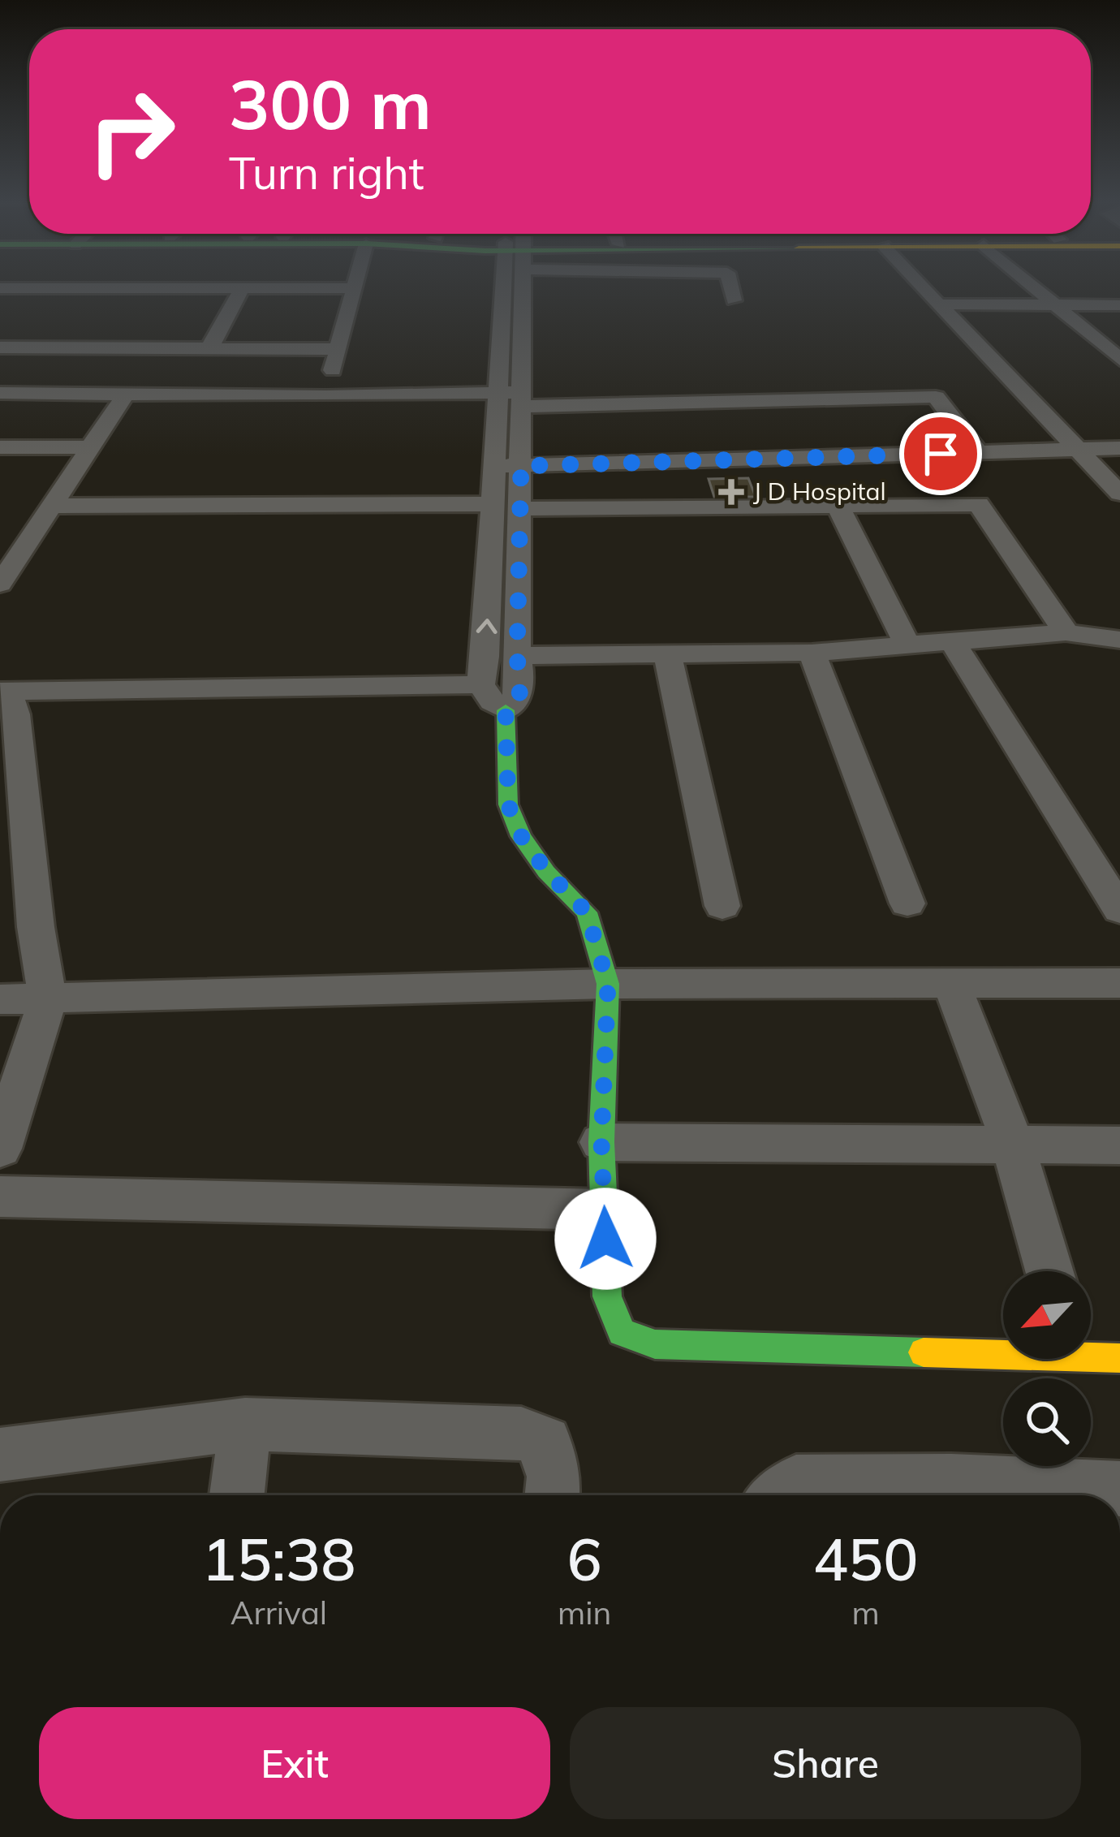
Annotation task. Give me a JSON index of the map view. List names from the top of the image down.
{
  "places": {
    "health": ["J D Hospital"]
  },
  "north": "bottom left",
  "page": {
    "turn": ["300 m", "Turn right"],
    "eta": [
      "15:38",
      "Arrival",
      "6",
      "min",
      "450",
      "m"
    ],
    "buttons": ["Exit", "Share"]
  }
}
